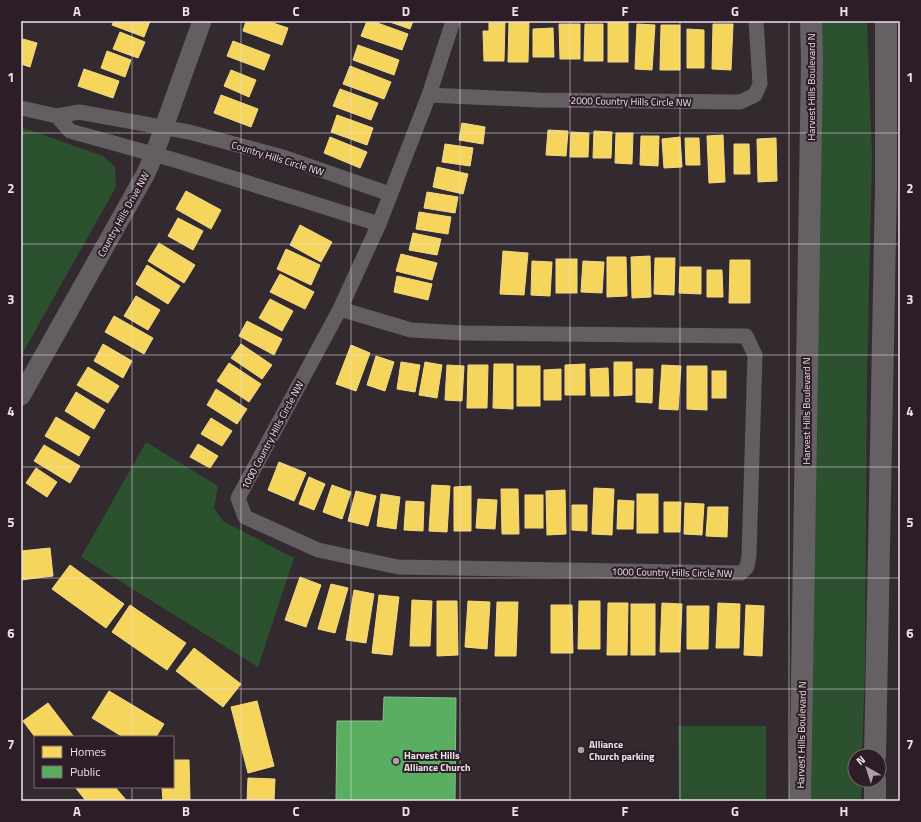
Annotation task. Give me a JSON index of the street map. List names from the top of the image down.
{
  "streets": {
    "main road": ["Harvest Hills Boulevard N"],
    "street": [
      "2000 Country Hills Circle NW",
      "Country Hills Circle NW",
      "Country Hills Drive NW",
      "1000 Country Hills Circle NW"
    ]
  },
  "crossings": [
    ["Country Hills Circle NW", "Country Hills Drive NW"]
  ],
  "places": ["Alliance Church parking", "Harvest Hills Alliance Church"],
  "legend": ["Homes", "Public"],
  "north": "top left",
  "grid": {
    "columns": [
      "A",
      "B",
      "C",
      "D",
      "E",
      "F",
      "G",
      "H"
    ],
    "rows": [
      "1",
      "2",
      "3",
      "4",
      "5",
      "6",
      "7"
    ]
  }
}
